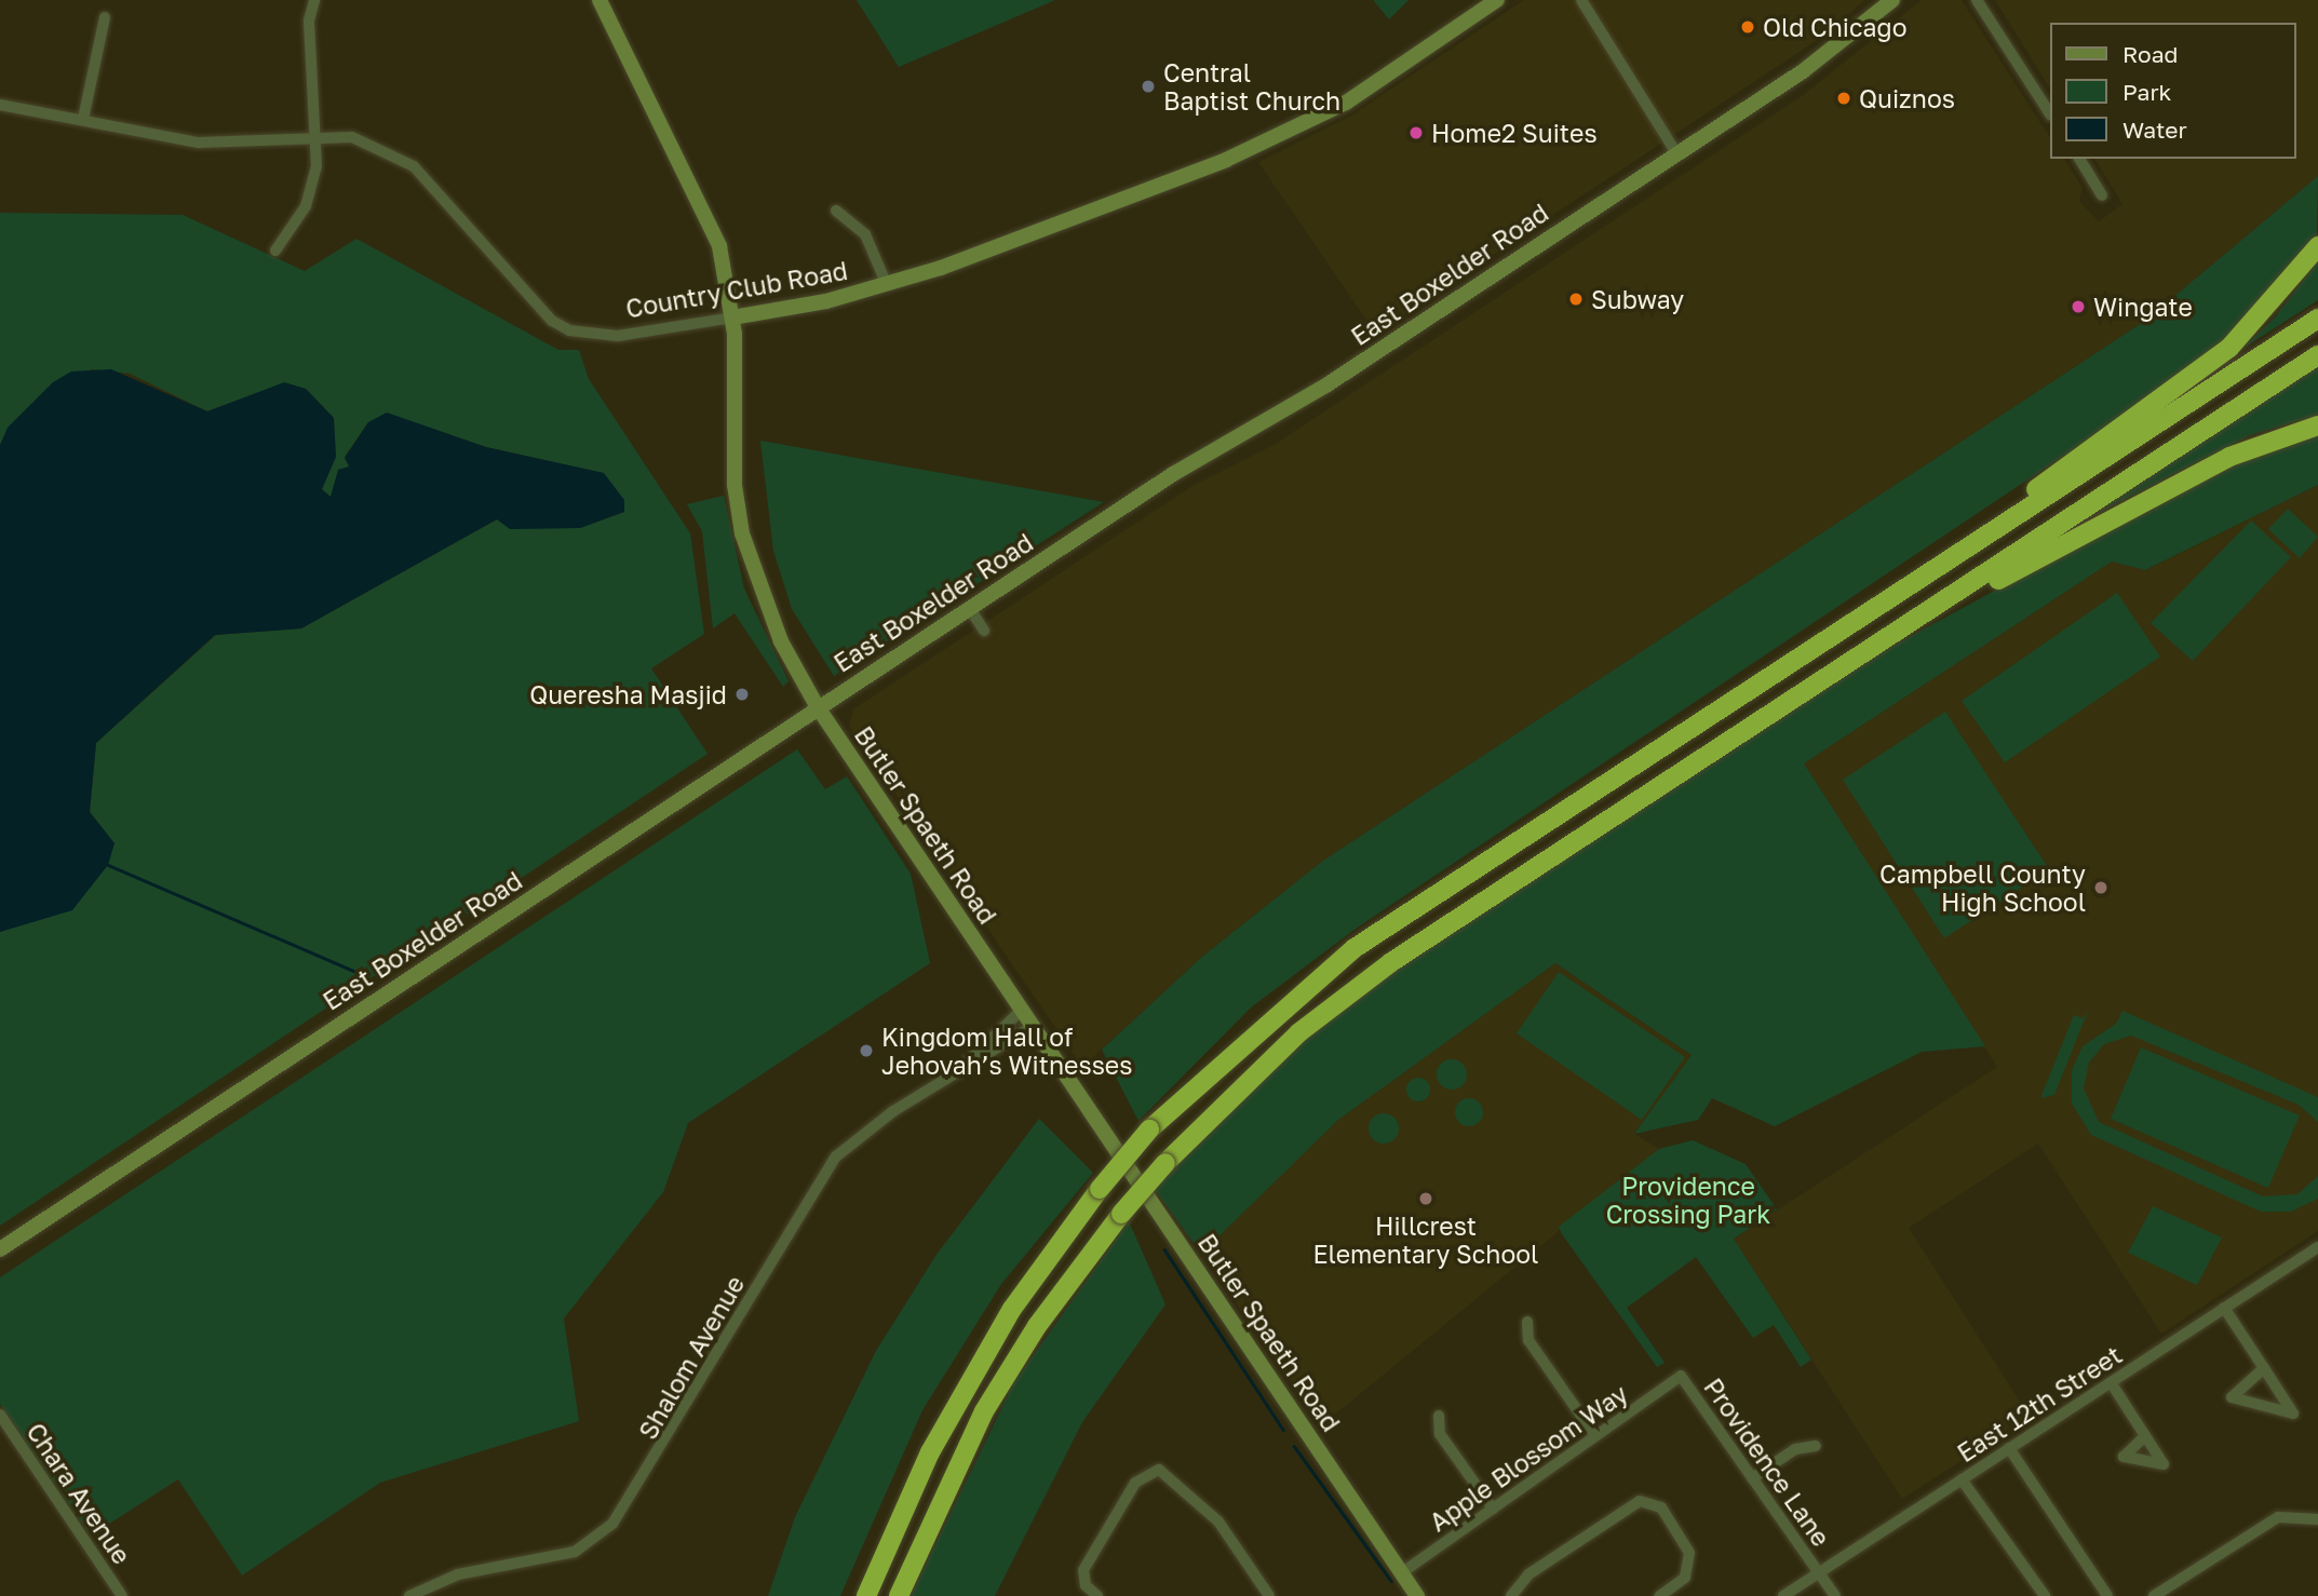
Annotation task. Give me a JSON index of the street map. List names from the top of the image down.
{
  "streets": {
    "main road": ["East Boxelder Road", "Country Club Road", "Butler Spaeth Road"],
    "street": [
      "Shalom Avenue",
      "East 12th Street",
      "Apple Blossom Way",
      "Providence Lane",
      "Chara Avenue"
    ]
  },
  "crossings": [
    ["East Boxelder Road", "Butler Spaeth Road"],
    ["Country Club Road", "Butler Spaeth Road"],
    ["Butler Spaeth Road", "Shalom Avenue"],
    ["Butler Spaeth Road", "Apple Blossom Way"],
    ["East 12th Street", "Providence Lane"],
    ["Apple Blossom Way", "Providence Lane"]
  ],
  "parks": ["Providence Crossing Park"],
  "places": [
    "Old Chicago",
    "Central Baptist Church",
    "Quiznos",
    "Home2 Suites",
    "Subway",
    "Wingate",
    "Queresha Masjid",
    "Campbell County High School",
    "Kingdom Hall of Jehovah’s Witnesses",
    "Hillcrest Elementary School"
  ],
  "legend": ["Road", "Park", "Water"]
}
